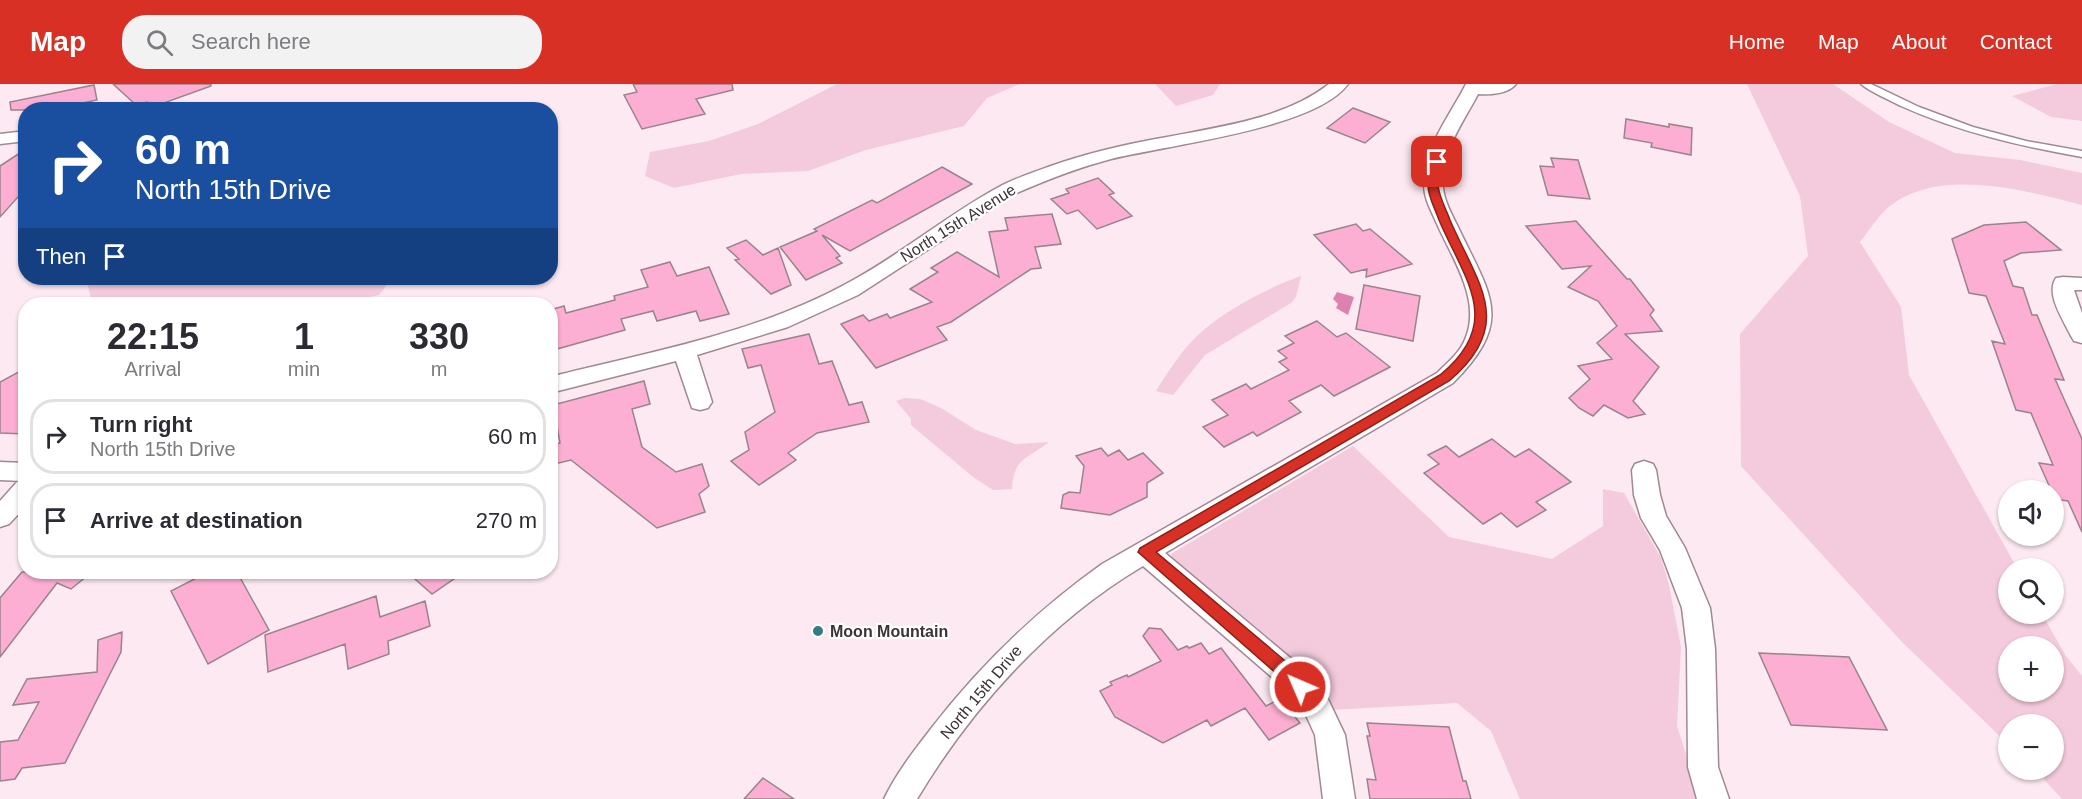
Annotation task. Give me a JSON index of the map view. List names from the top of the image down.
{
  "streets": {
    "street": ["North 15th Avenue", "North 15th Drive"]
  },
  "places": ["Moon Mountain"],
  "page": {
    "header": "Map",
    "search": "Search here",
    "nav": [
      "Home",
      "Map",
      "About",
      "Contact"
    ],
    "turn": ["60 m", "North 15th Drive"],
    "then": "Then",
    "eta": [
      "22:15",
      "Arrival",
      "1",
      "min",
      "330",
      "m"
    ],
    "list": [
      {
        "name": "Turn right",
        "note": "North 15th Drive",
        "value": "60 m"
      },
      {
        "name": "Arrive at destination",
        "value": "270 m"
      }
    ],
    "map_buttons": ["+", "−"]
  }
}
